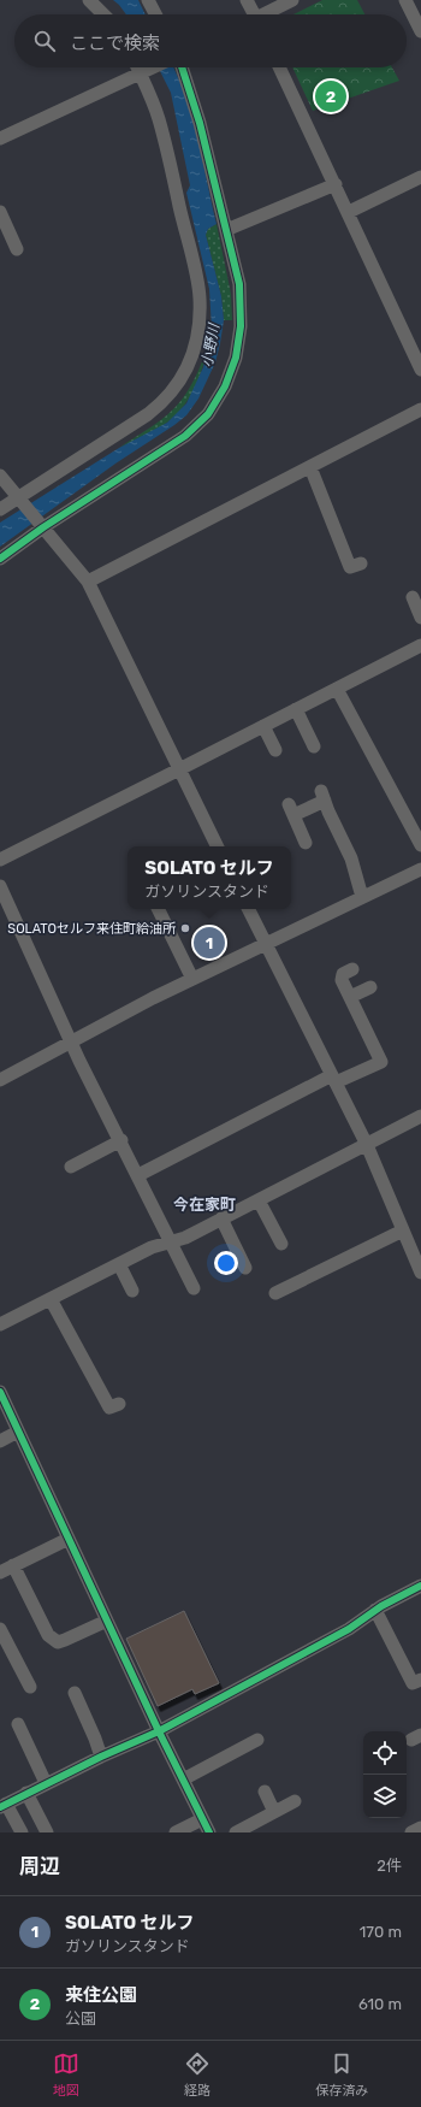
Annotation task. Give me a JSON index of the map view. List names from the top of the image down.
{
  "districts": ["今在家町"],
  "water": ["小野川"],
  "places": ["SOLATOセルフ来住町給油所"],
  "page": {
    "search": "ここで検索",
    "pins": ["2", "1"],
    "popup": ["SOLATO セルフ", "ガソリンスタンド"],
    "heading": ["周辺", "2件"],
    "list": [
      {
        "mark": "1",
        "name": "SOLATO セルフ",
        "note": "ガソリンスタンド",
        "value": "170 m"
      },
      {
        "mark": "2",
        "name": "来住公園",
        "note": "公園",
        "value": "610 m"
      }
    ],
    "nav": ["地図", "経路", "保存済み"]
  }
}
